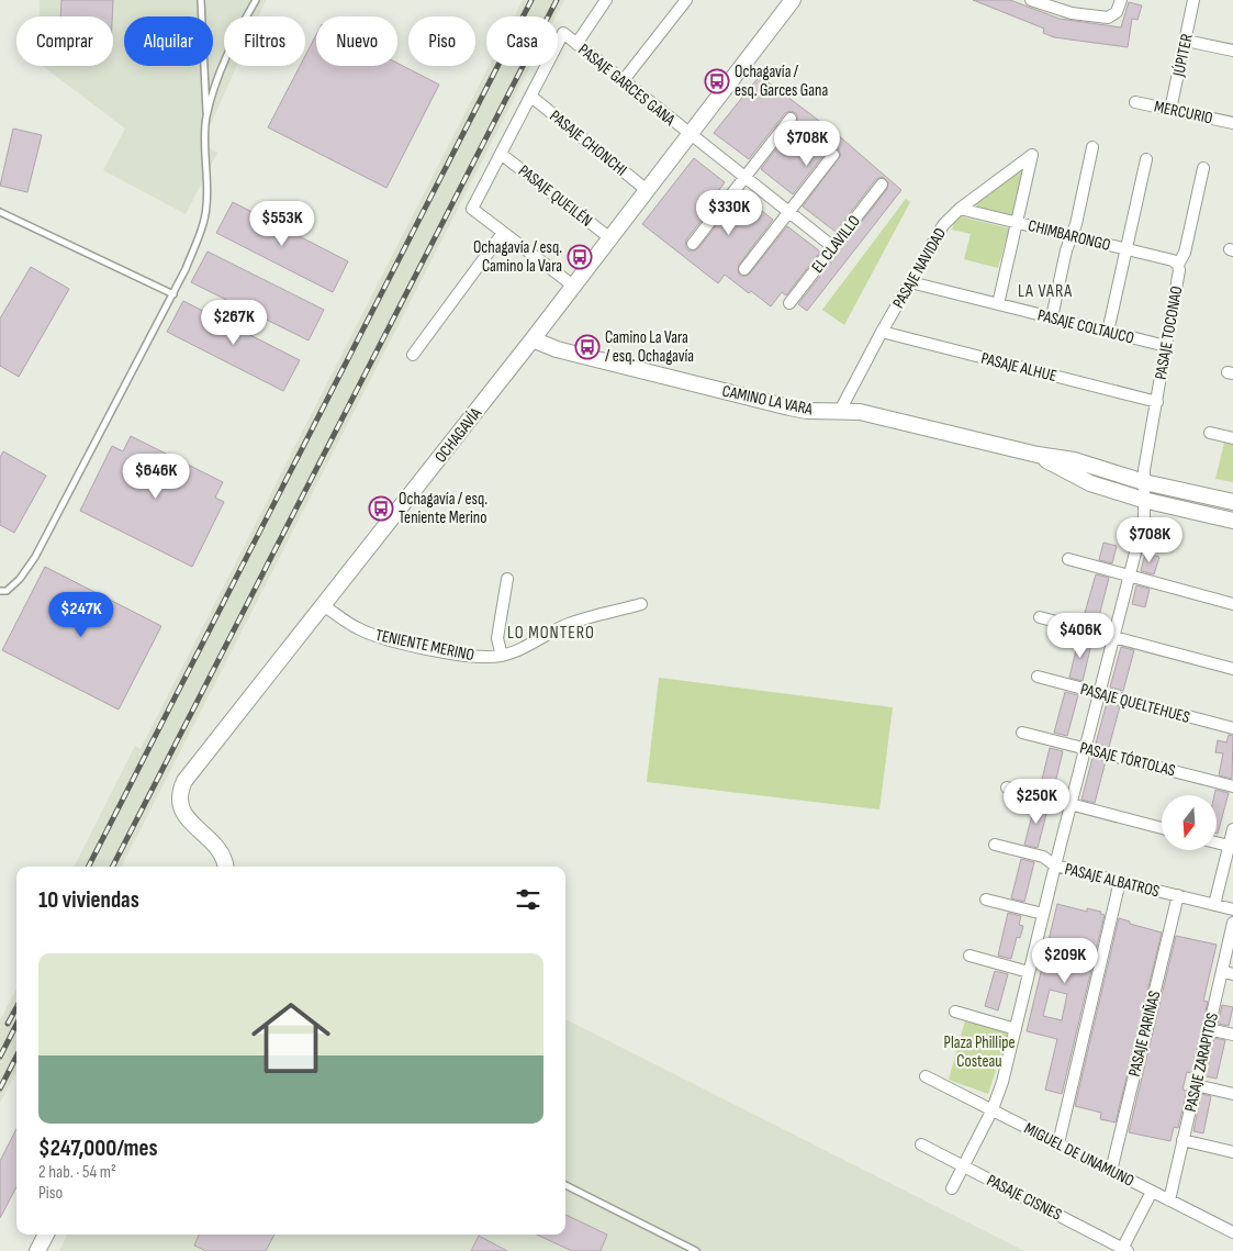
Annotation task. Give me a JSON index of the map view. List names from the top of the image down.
{
  "streets": {
    "main road": ["CAMINO LA VARA", "OCHAGAVÍA"],
    "street": [
      "JÚPITER",
      "PASAJE GARCES GANA",
      "MERCURIO",
      "PASAJE CHONCHI",
      "PASAJE QUEILÉN",
      "CHIMBARONGO",
      "EL CLAVILLO",
      "PASAJE NAVIDAD",
      "PASAJE COLTAUCO",
      "PASAJE TOCONAO",
      "PASAJE ALHUE",
      "TENIENTE MERINO",
      "PASAJE QUELTEHUES",
      "PASAJE TÓRTOLAS",
      "PASAJE ALBATROS",
      "PASAJE PARIÑAS",
      "PASAJE ZARAPITOS",
      "MIGUEL DE UNAMUNO",
      "PASAJE CISNES"
    ]
  },
  "crossings": [
    ["JÚPITER", "MERCURIO"],
    ["PASAJE GARCES GANA", "PASAJE CHONCHI"],
    ["PASAJE GARCES GANA", "EL CLAVILLO"],
    ["PASAJE GARCES GANA", "OCHAGAVÍA"],
    ["PASAJE CHONCHI", "OCHAGAVÍA"],
    ["PASAJE QUEILÉN", "OCHAGAVÍA"],
    ["CHIMBARONGO", "PASAJE NAVIDAD"],
    ["CHIMBARONGO", "PASAJE TOCONAO"],
    ["PASAJE NAVIDAD", "PASAJE COLTAUCO"],
    ["PASAJE NAVIDAD", "PASAJE ALHUE"],
    ["PASAJE NAVIDAD", "CAMINO LA VARA"],
    ["PASAJE COLTAUCO", "PASAJE TOCONAO"],
    ["PASAJE TOCONAO", "PASAJE ALHUE"],
    ["PASAJE TOCONAO", "CAMINO LA VARA"],
    ["PASAJE TOCONAO", "PASAJE QUELTEHUES"],
    ["PASAJE TOCONAO", "PASAJE TÓRTOLAS"],
    ["PASAJE TOCONAO", "PASAJE ALBATROS"],
    ["PASAJE TOCONAO", "MIGUEL DE UNAMUNO"],
    ["PASAJE TOCONAO", "PASAJE CISNES"],
    ["CAMINO LA VARA", "OCHAGAVÍA"],
    ["OCHAGAVÍA", "TENIENTE MERINO"],
    ["PASAJE ALBATROS", "PASAJE PARIÑAS"],
    ["PASAJE PARIÑAS", "MIGUEL DE UNAMUNO"],
    ["PASAJE ZARAPITOS", "MIGUEL DE UNAMUNO"]
  ],
  "districts": ["LA VARA", "LO MONTERO"],
  "parks": ["Plaza Phillipe Costeau"],
  "places": {
    "bus stop": [
      "Ochagavía / esq. Garces Gana",
      "Ochagavía / esq. Camino la Vara",
      "Camino La Vara / esq. Ochagavía",
      "Ochagavía / esq. Teniente Merino"
    ]
  },
  "north": "bottom",
  "page": {
    "chip": [
      "Comprar",
      "Alquilar",
      "Filtros",
      "Nuevo",
      "Piso",
      "Casa"
    ],
    "price": [
      "$708K",
      "$330K",
      "$553K",
      "$267K",
      "$646K",
      "$708K",
      "$247K",
      "$406K",
      "$250K",
      "$209K"
    ],
    "heading": "10 viviendas",
    "list": [
      {
        "name": "$247,000/mes",
        "note": "2 hab. · 54 m² · Piso"
      }
    ]
  }
}
